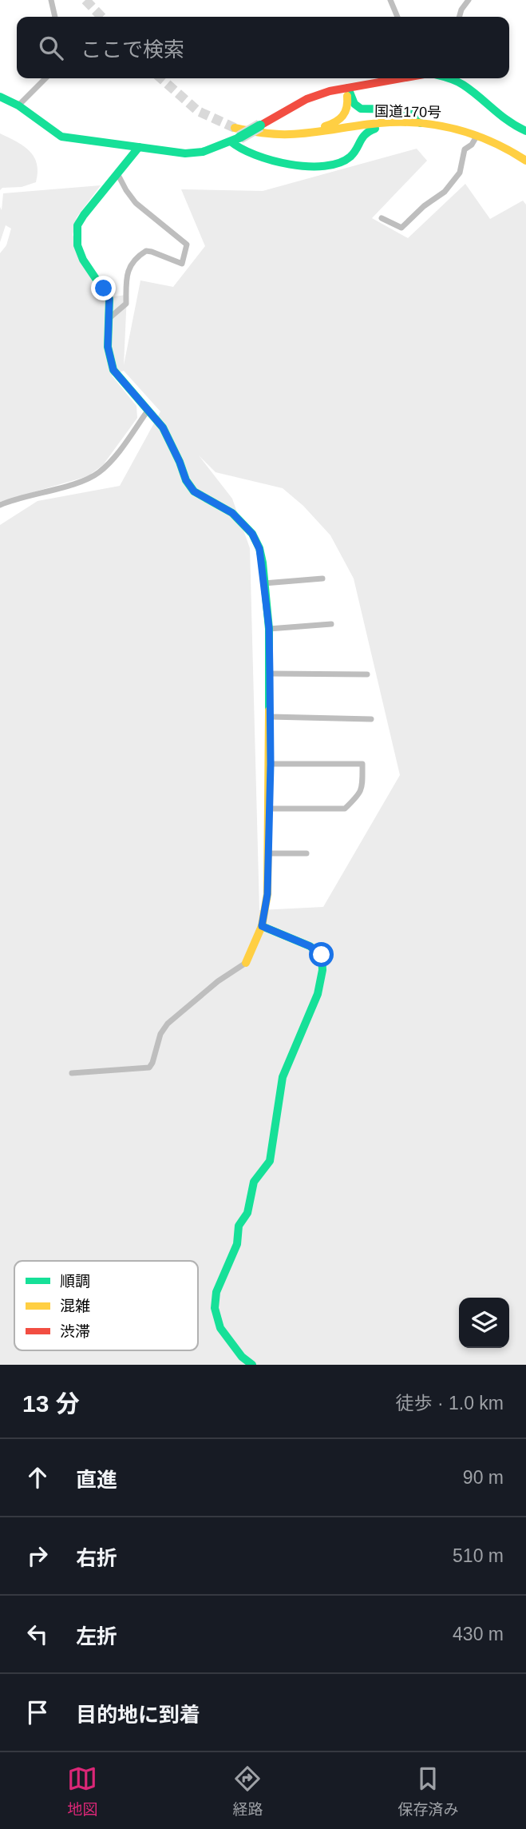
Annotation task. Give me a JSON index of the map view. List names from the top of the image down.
{
  "streets": {
    "main road": ["国道170号"]
  },
  "legend": ["順調", "混雑", "渋滞"],
  "page": {
    "search": "ここで検索",
    "heading": ["13 分", "徒歩 · 1.0 km"],
    "list": [
      ["直進", "90 m"],
      ["右折", "510 m"],
      ["左折", "430 m"],
      "目的地に到着"
    ],
    "nav": ["地図", "経路", "保存済み"]
  }
}
